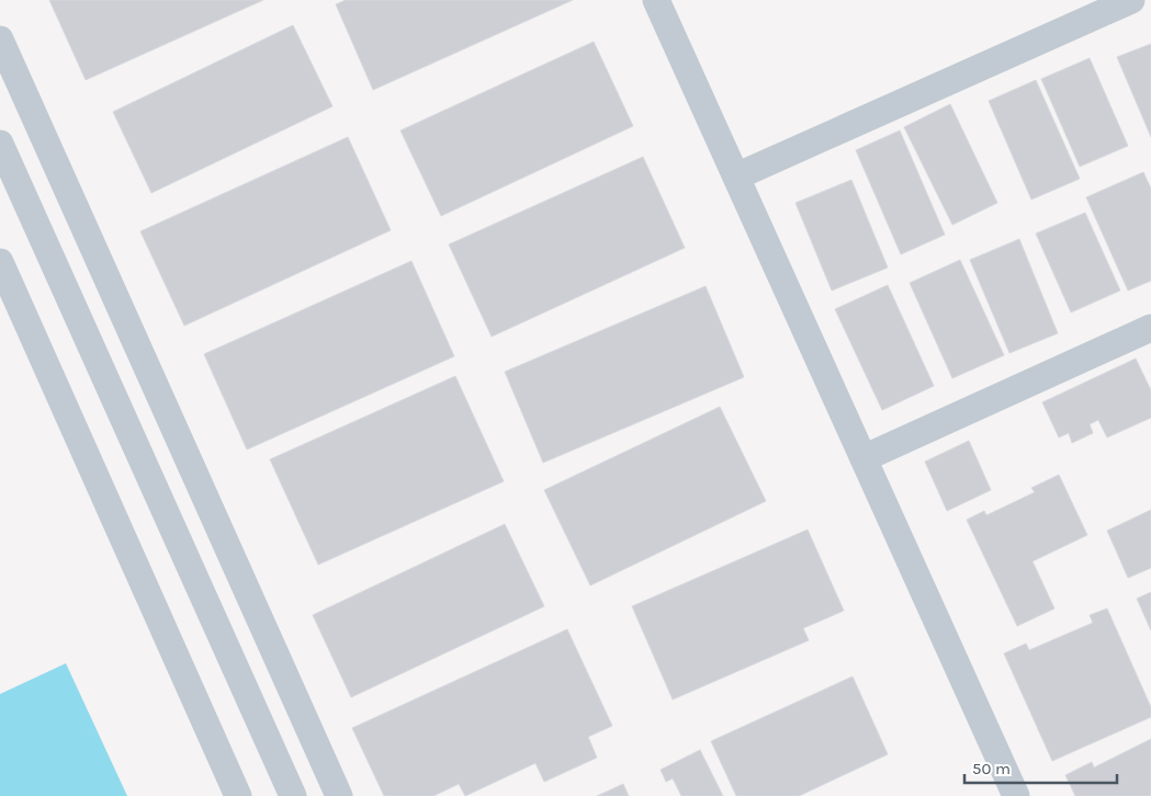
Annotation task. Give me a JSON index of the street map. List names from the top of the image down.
{
  "scale_bar": "50 m"
}
